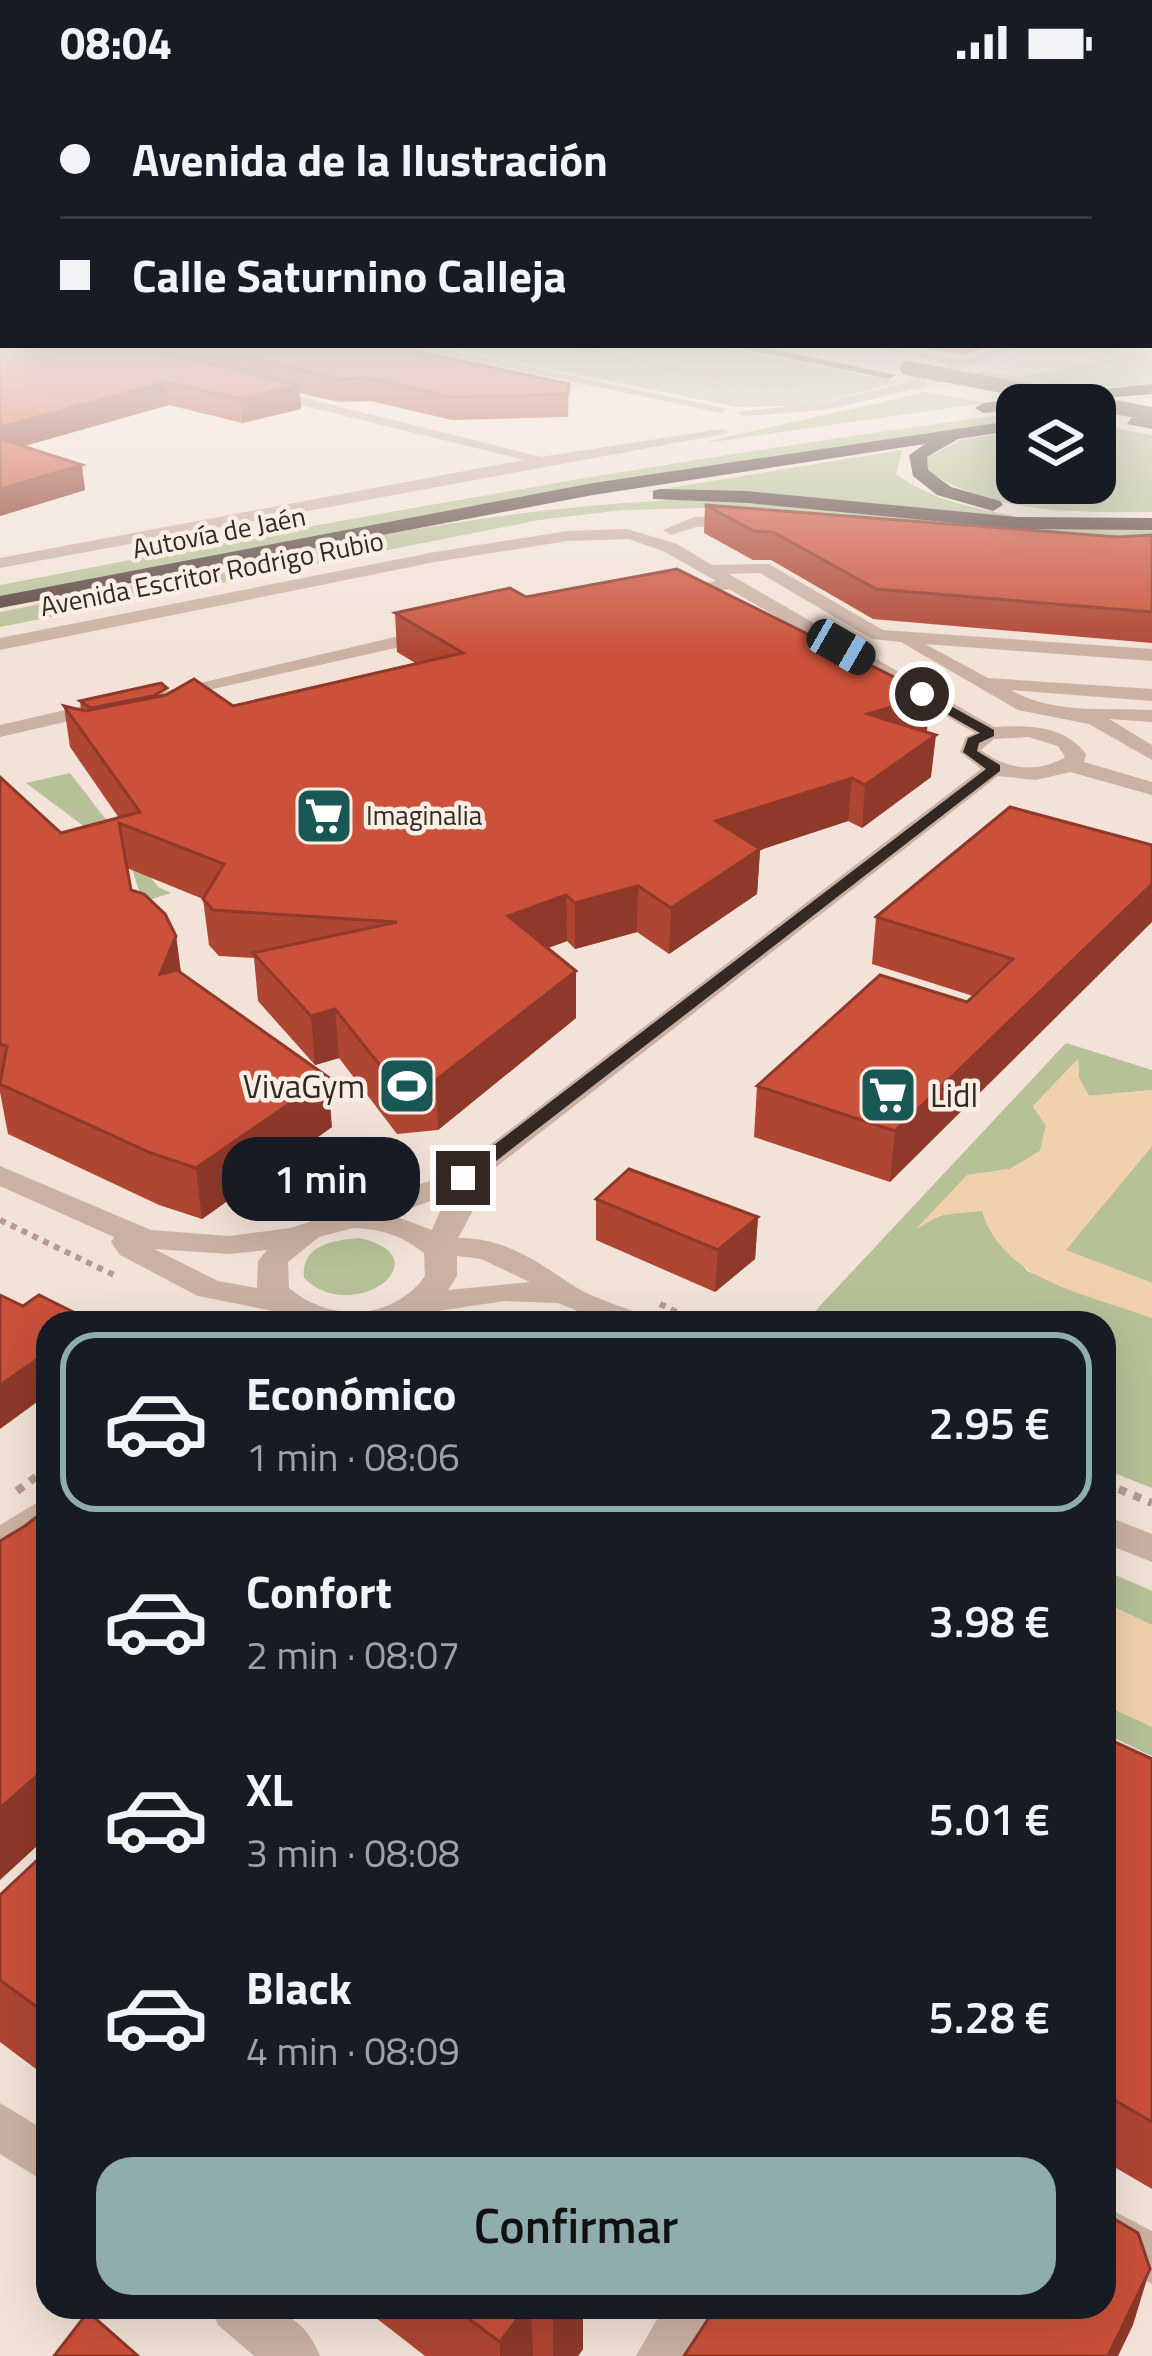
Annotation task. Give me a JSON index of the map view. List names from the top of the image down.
{
  "streets": {
    "highway": ["Autovía de Jaén"],
    "street": ["Avenida Escritor Rodrigo Rubio"]
  },
  "places": {
    "supermarket": ["Imaginalia", "Lidl"],
    "sports": ["VivaGym"]
  },
  "page": {
    "status": "08:04",
    "banner": ["Avenida de la Ilustración", "Calle Saturnino Calleja"],
    "bubble": "1 min",
    "list": [
      {
        "name": "Económico",
        "note": "1 min · 08:06",
        "value": "2.95 €"
      },
      {
        "name": "Confort",
        "note": "2 min · 08:07",
        "value": "3.98 €"
      },
      {
        "name": "XL",
        "note": "3 min · 08:08",
        "value": "5.01 €"
      },
      {
        "name": "Black",
        "note": "4 min · 08:09",
        "value": "5.28 €"
      }
    ],
    "buttons": "Confirmar"
  }
}
